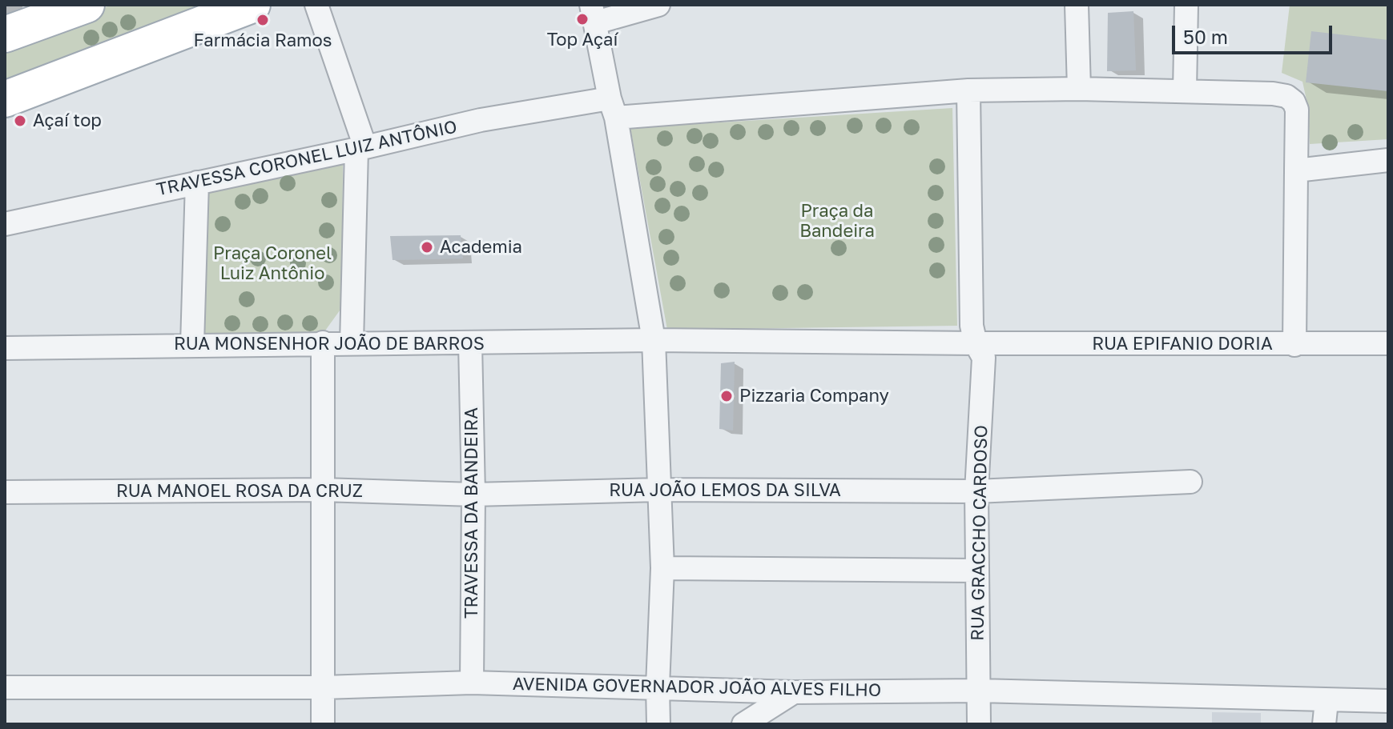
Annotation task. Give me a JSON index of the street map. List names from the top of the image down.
{
  "streets": {
    "street": [
      "TRAVESSA CORONEL LUIZ ANTÔNIO",
      "RUA MONSENHOR JOÃO DE BARROS",
      "RUA EPIFANIO DORIA",
      "RUA JOÃO LEMOS DA SILVA",
      "RUA MANOEL ROSA DA CRUZ",
      "TRAVESSA DA BANDEIRA",
      "RUA GRACCHO CARDOSO",
      "AVENIDA GOVERNADOR JOÃO ALVES FILHO"
    ]
  },
  "crossings": [
    ["RUA MONSENHOR JOÃO DE BARROS", "TRAVESSA DA BANDEIRA"],
    ["RUA EPIFANIO DORIA", "RUA GRACCHO CARDOSO"],
    ["RUA JOÃO LEMOS DA SILVA", "RUA MANOEL ROSA DA CRUZ"],
    ["RUA JOÃO LEMOS DA SILVA", "TRAVESSA DA BANDEIRA"],
    ["RUA JOÃO LEMOS DA SILVA", "RUA GRACCHO CARDOSO"],
    ["RUA MANOEL ROSA DA CRUZ", "TRAVESSA DA BANDEIRA"],
    ["TRAVESSA DA BANDEIRA", "AVENIDA GOVERNADOR JOÃO ALVES FILHO"],
    ["RUA GRACCHO CARDOSO", "AVENIDA GOVERNADOR JOÃO ALVES FILHO"]
  ],
  "parks": ["Praça da Bandeira", "Praça Coronel Luiz Antônio"],
  "places": [
    "Top Açaí",
    "Farmácia Ramos",
    "Açaí top",
    "Academia",
    "Pizzaria Company"
  ],
  "scale_bar": "50 m"
}
